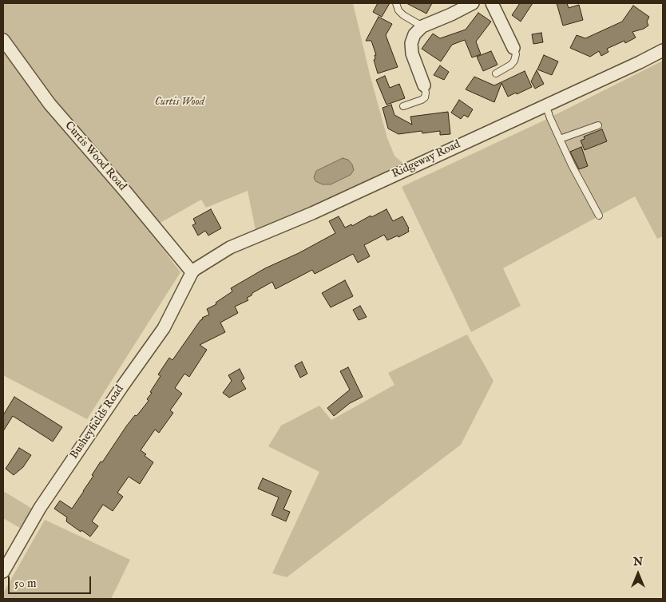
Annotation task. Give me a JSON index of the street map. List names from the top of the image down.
{
  "streets": {
    "street": ["Curtis Wood Road", "Ridgeway Road", "Busheyfields Road"]
  },
  "crossings": [
    ["Curtis Wood Road", "Ridgeway Road"],
    ["Curtis Wood Road", "Busheyfields Road"],
    ["Ridgeway Road", "Busheyfields Road"]
  ],
  "parks": ["Curtis Wood"],
  "scale_bar": "50 m",
  "north": "top"
}
